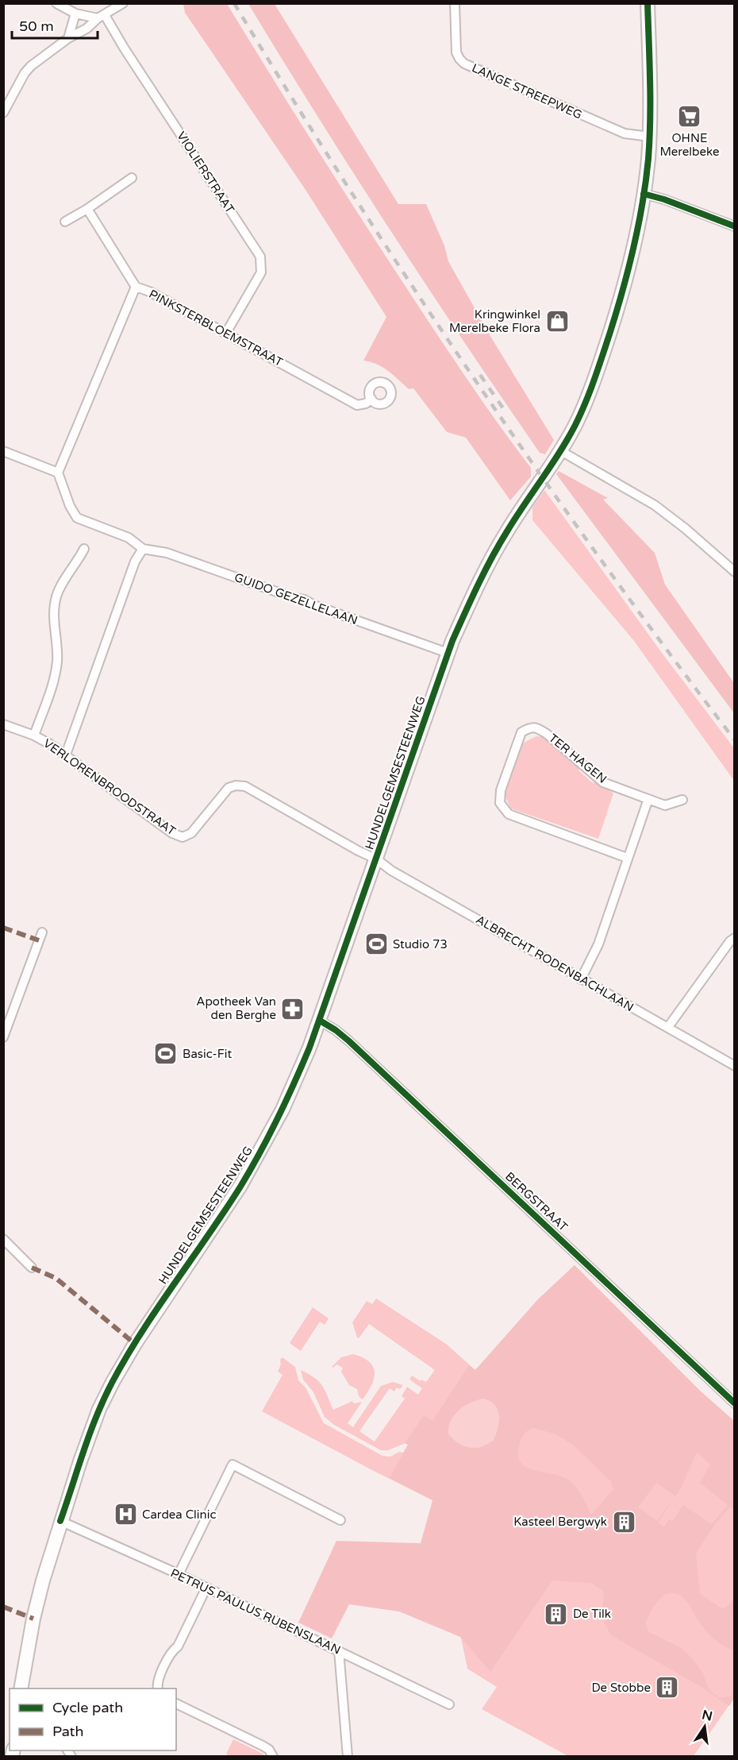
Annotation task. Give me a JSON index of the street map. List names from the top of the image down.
{
  "streets": {
    "main road": ["HUNDELGEMSESTEENWEG"],
    "street": [
      "LANGE STREEPWEG",
      "VIOLIERSTRAAT",
      "PINKSTERBLOEMSTRAAT",
      "GUIDO GEZELLELAAN",
      "TER HAGEN",
      "VERLORENBROODSTRAAT",
      "ALBRECHT RODENBACHLAAN",
      "BERGSTRAAT",
      "PETRUS PAULUS RUBENSLAAN"
    ]
  },
  "crossings": [
    ["LANGE STREEPWEG", "HUNDELGEMSESTEENWEG"],
    ["VIOLIERSTRAAT", "PINKSTERBLOEMSTRAAT"],
    ["PINKSTERBLOEMSTRAAT", "GUIDO GEZELLELAAN"],
    ["GUIDO GEZELLELAAN", "HUNDELGEMSESTEENWEG"],
    ["HUNDELGEMSESTEENWEG", "VERLORENBROODSTRAAT"],
    ["HUNDELGEMSESTEENWEG", "ALBRECHT RODENBACHLAAN"],
    ["HUNDELGEMSESTEENWEG", "BERGSTRAAT"],
    ["HUNDELGEMSESTEENWEG", "PETRUS PAULUS RUBENSLAAN"],
    ["VERLORENBROODSTRAAT", "ALBRECHT RODENBACHLAAN"]
  ],
  "places": {
    "supermarket": ["OHNE Merelbeke"],
    "shop": ["Kringwinkel Merelbeke Flora"],
    "sports": ["Studio 73", "Basic-Fit"],
    "pharmacy": ["Apotheek Van den Berghe"],
    "hospital": ["Cardea Clinic"],
    "building": ["Kasteel Bergwyk", "De Tilk", "De Stobbe"]
  },
  "legend": ["Cycle path", "Path"],
  "scale_bar": "50 m",
  "north": "top"
}
